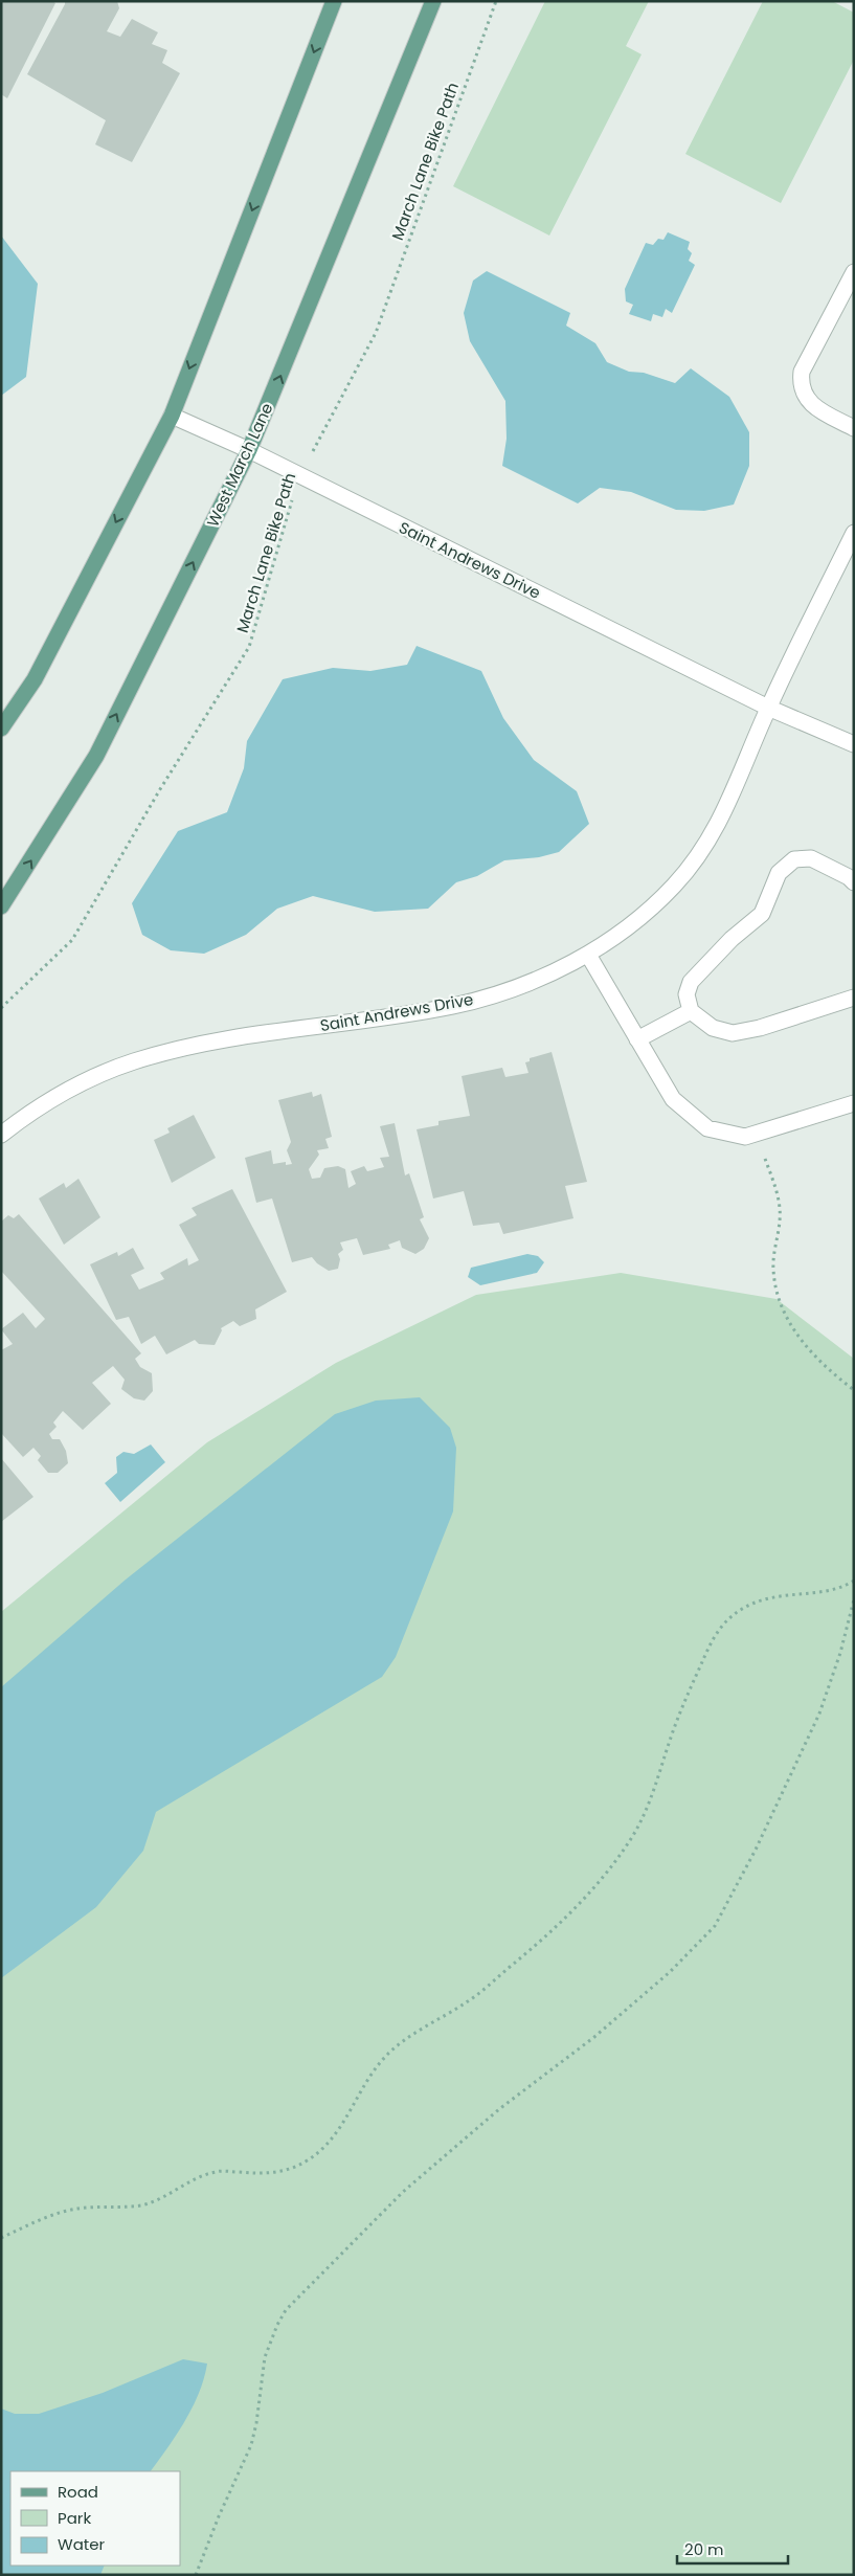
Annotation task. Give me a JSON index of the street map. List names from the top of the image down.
{
  "streets": {
    "main road": ["West March Lane"],
    "street": ["Saint Andrews Drive"],
    "path": ["March Lane Bike Path"]
  },
  "crossings": [
    ["March Lane Bike Path", "Saint Andrews Drive"],
    ["West March Lane", "Saint Andrews Drive"]
  ],
  "legend": ["Road", "Park", "Water"],
  "scale_bar": "20 m"
}
